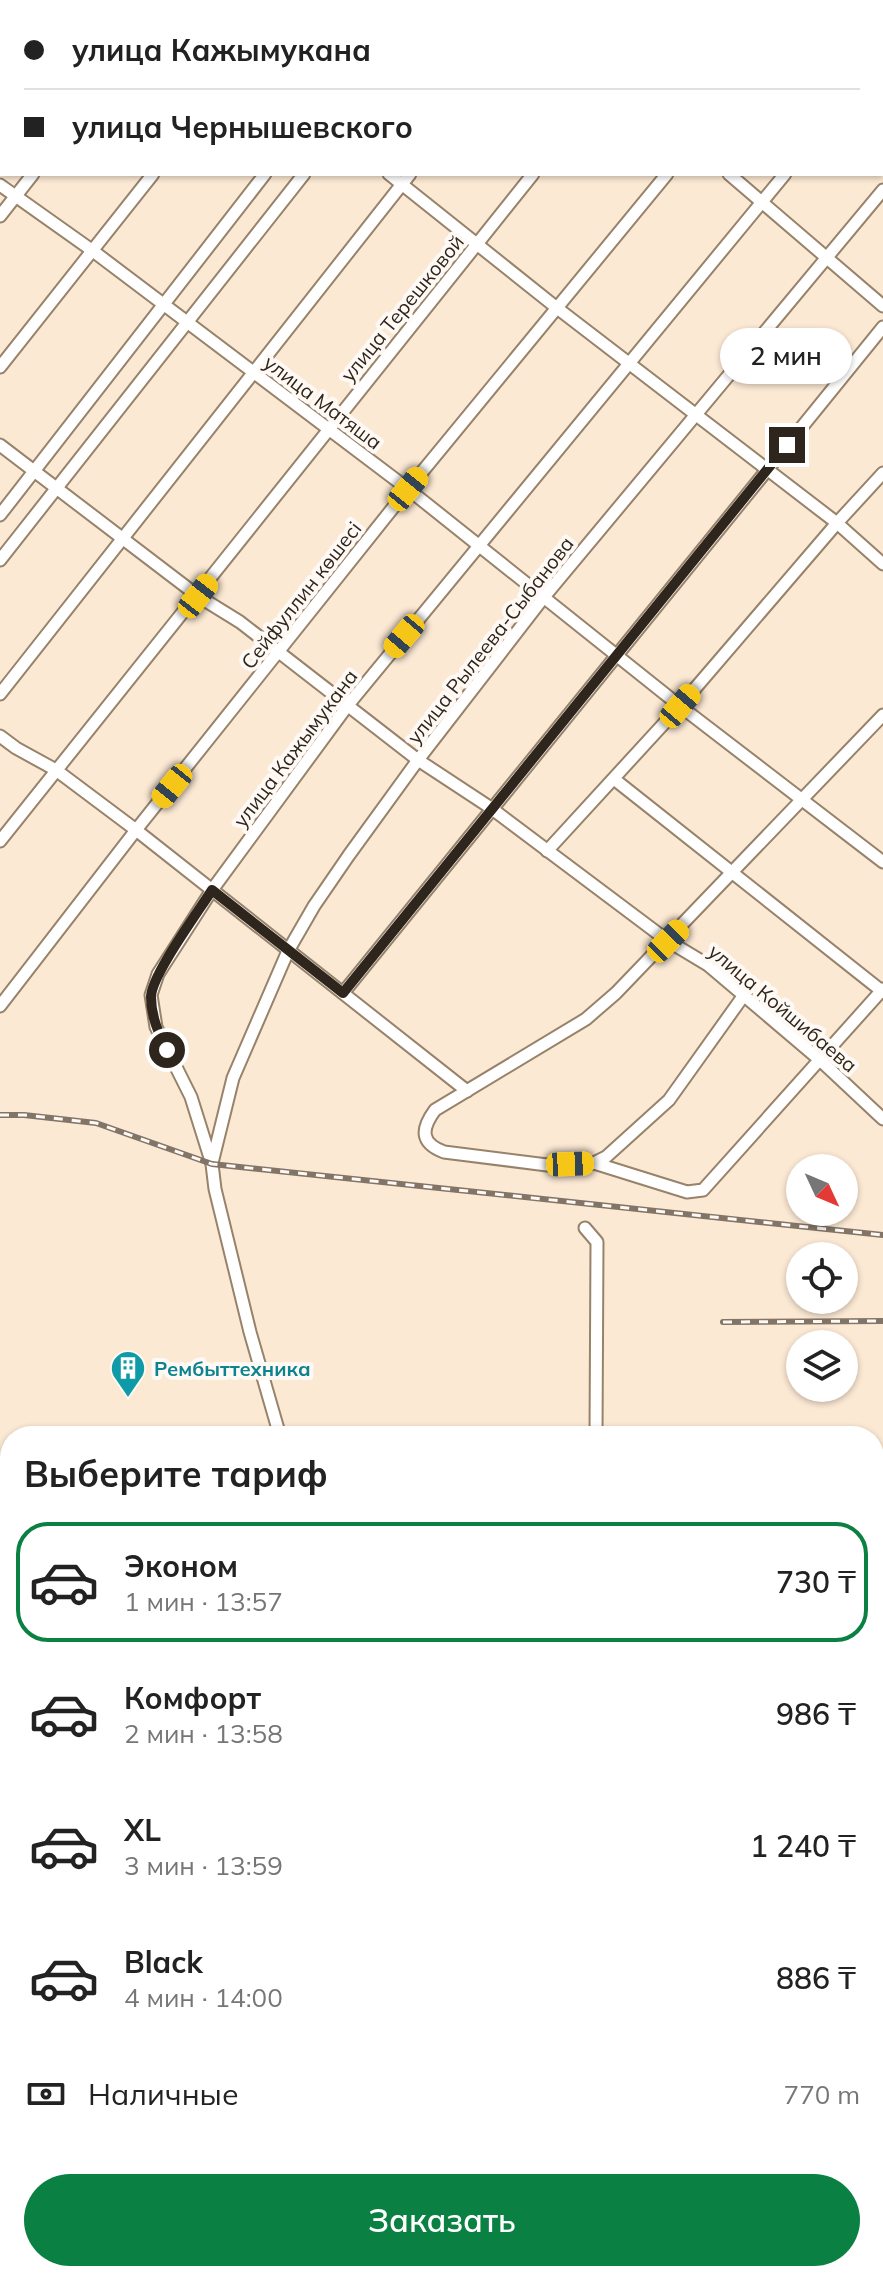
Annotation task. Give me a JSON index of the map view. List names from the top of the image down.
{
  "streets": {
    "street": [
      "улица Терешковой",
      "улица Матяша",
      "Сейфуллин көшесі",
      "улица Рылеева-Сыбанова",
      "улица Кажымукана",
      "улица Койшибаева"
    ]
  },
  "crossings": [
    ["улица Терешковой", "улица Матяша"],
    ["улица Терешковой", "улица Койшибаева"],
    ["улица Матяша", "Сейфуллин көшесі"],
    ["улица Матяша", "улица Рылеева-Сыбанова"],
    ["улица Матяша", "улица Кажымукана"],
    ["Сейфуллин көшесі", "улица Койшибаева"],
    ["улица Рылеева-Сыбанова", "улица Кажымукана"],
    ["улица Рылеева-Сыбанова", "улица Койшибаева"],
    ["улица Кажымукана", "улица Койшибаева"]
  ],
  "places": {
    "building": ["Рембыттехника"]
  },
  "north": "bottom right",
  "page": {
    "banner": ["улица Кажымукана", "улица Чернышевского"],
    "bubble": "2 мин",
    "heading": "Выберите тариф",
    "list": [
      {
        "name": "Эконом",
        "note": "1 мин · 13:57",
        "value": "730 ₸"
      },
      {
        "name": "Комфорт",
        "note": "2 мин · 13:58",
        "value": "986 ₸"
      },
      {
        "name": "XL",
        "note": "3 мин · 13:59",
        "value": "1 240 ₸"
      },
      {
        "name": "Black",
        "note": "4 мин · 14:00",
        "value": "886 ₸"
      }
    ],
    "pay": ["Наличные", "770 m"],
    "buttons": "Заказать"
  }
}
